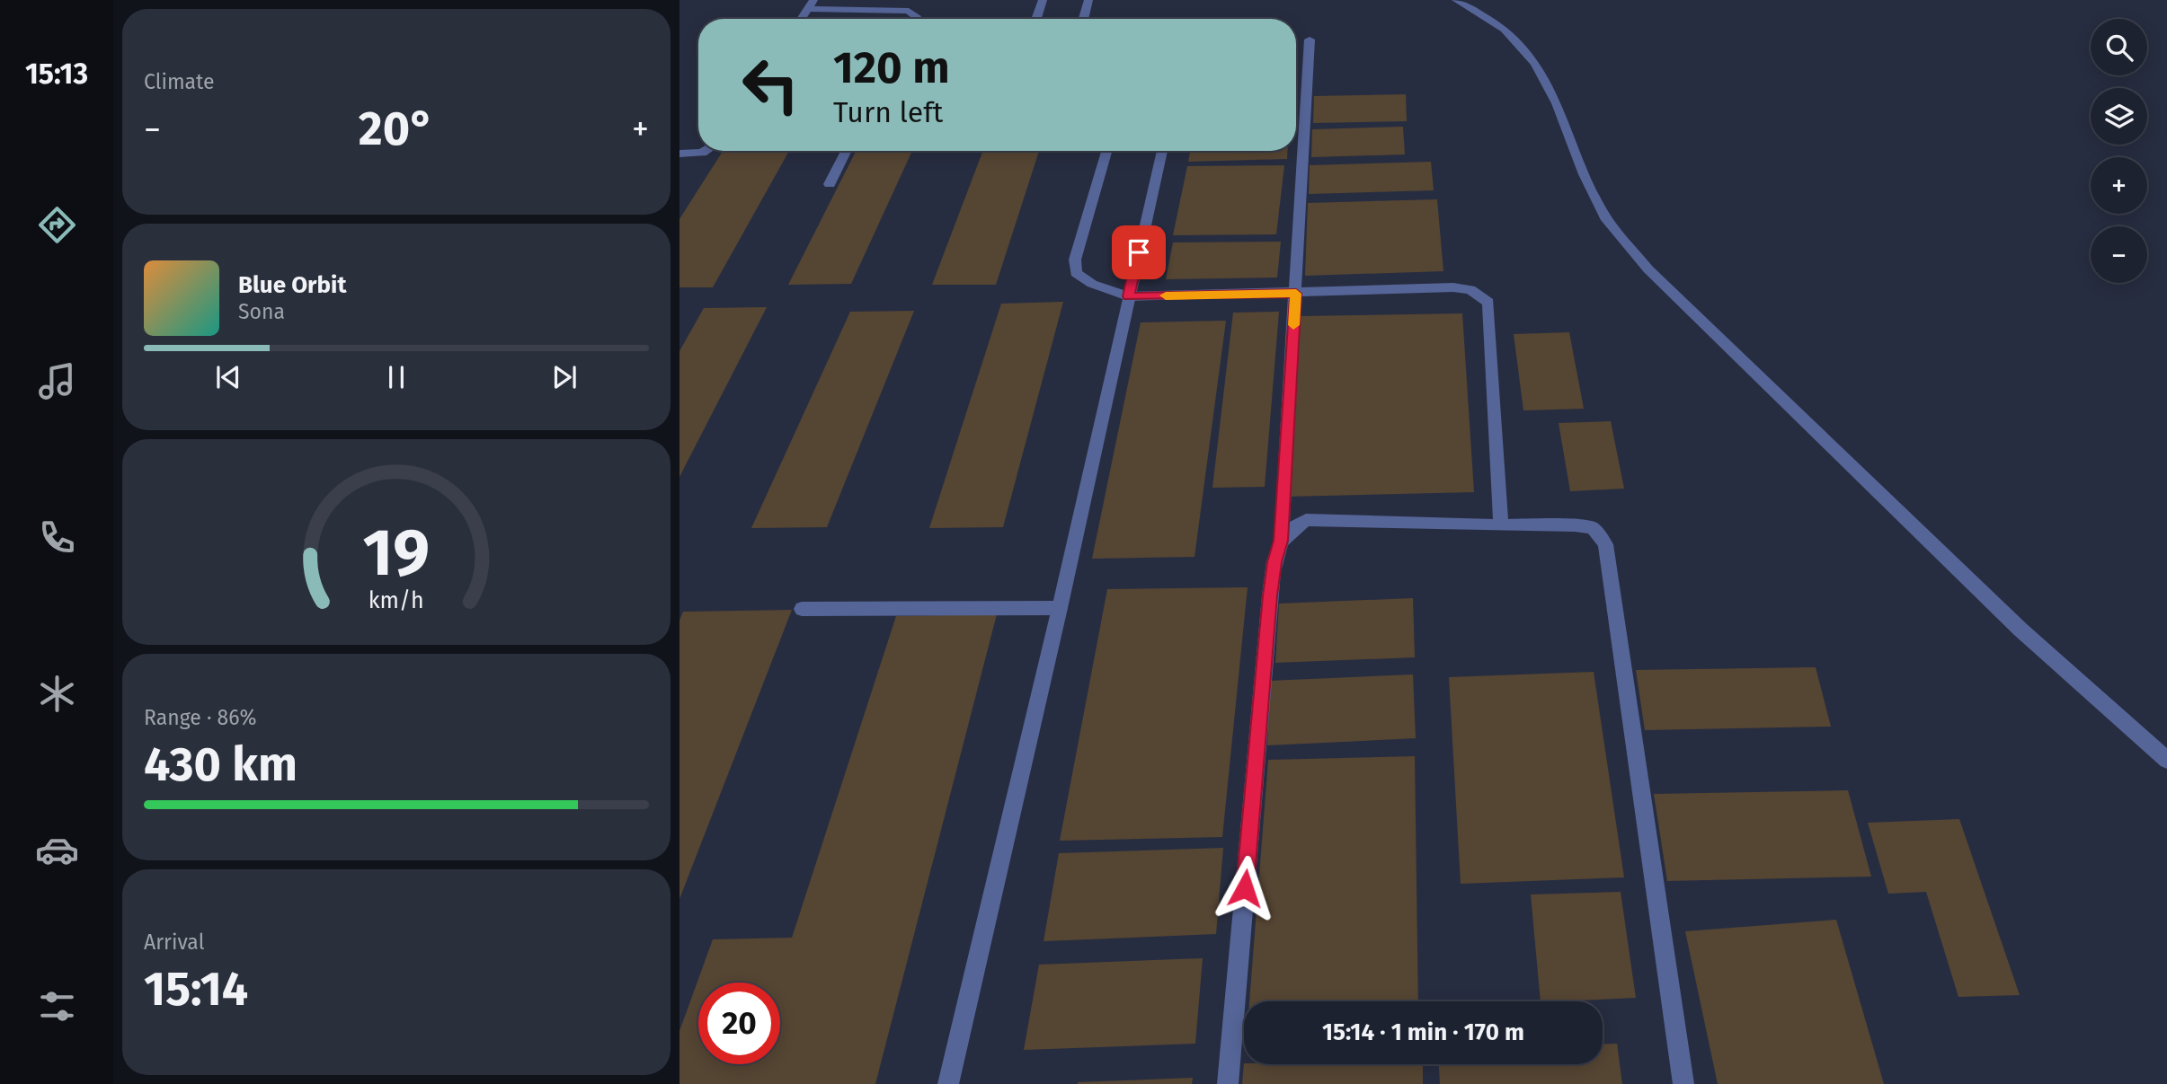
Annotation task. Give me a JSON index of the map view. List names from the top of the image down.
{
  "page": {
    "tabs": "15:13",
    "tile": [
      "Climate",
      ["Range · 86%", "430 km"],
      ["Arrival", "15:14"]
    ],
    "map_buttons": ["+", "−"],
    "turn": ["120 m", "Turn left"],
    "heat": ["−", "20°", "+"],
    "song": ["Blue Orbit", "Sona"],
    "limit": "20",
    "trip": "15:14 · 1 min · 170 m",
    "gauge": ["19", "km/h"]
  }
}
